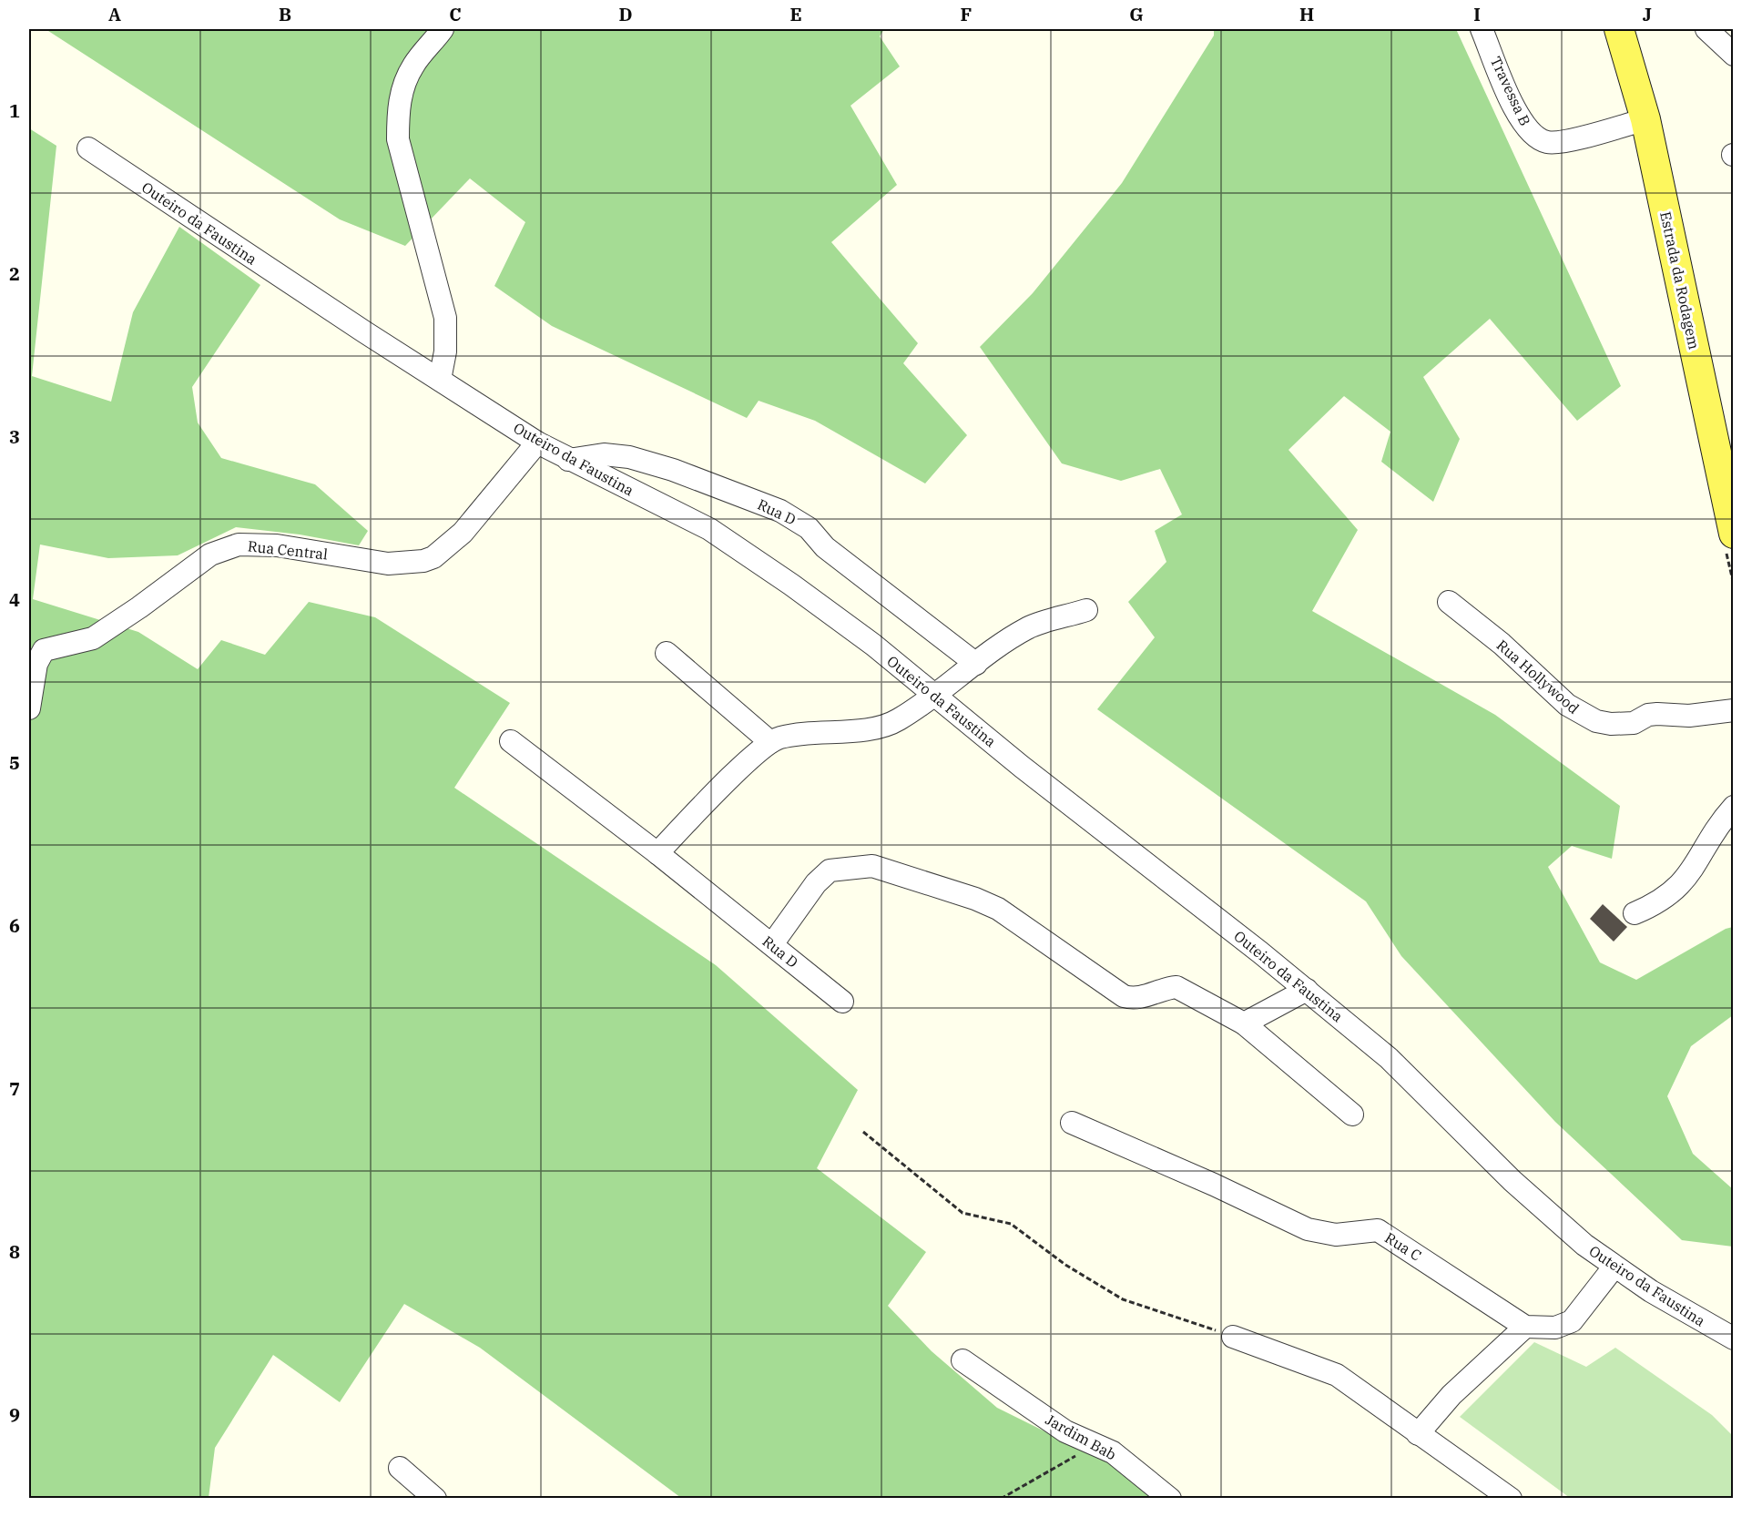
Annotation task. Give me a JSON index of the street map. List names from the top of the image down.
{
  "streets": {
    "main road": ["Estrada da Rodagem"],
    "street": [
      "Travessa B",
      "Outeiro da Faustina",
      "Rua D",
      "Rua Central",
      "Rua Hollywood",
      "Rua C",
      "Jardim Bab"
    ]
  },
  "crossings": [
    ["Travessa B", "Estrada da Rodagem"],
    ["Outeiro da Faustina", "Rua D"],
    ["Outeiro da Faustina", "Rua Central"]
  ],
  "grid": {
    "columns": [
      "A",
      "B",
      "C",
      "D",
      "E",
      "F",
      "G",
      "H",
      "I",
      "J"
    ],
    "rows": [
      "1",
      "2",
      "3",
      "4",
      "5",
      "6",
      "7",
      "8",
      "9"
    ]
  }
}
